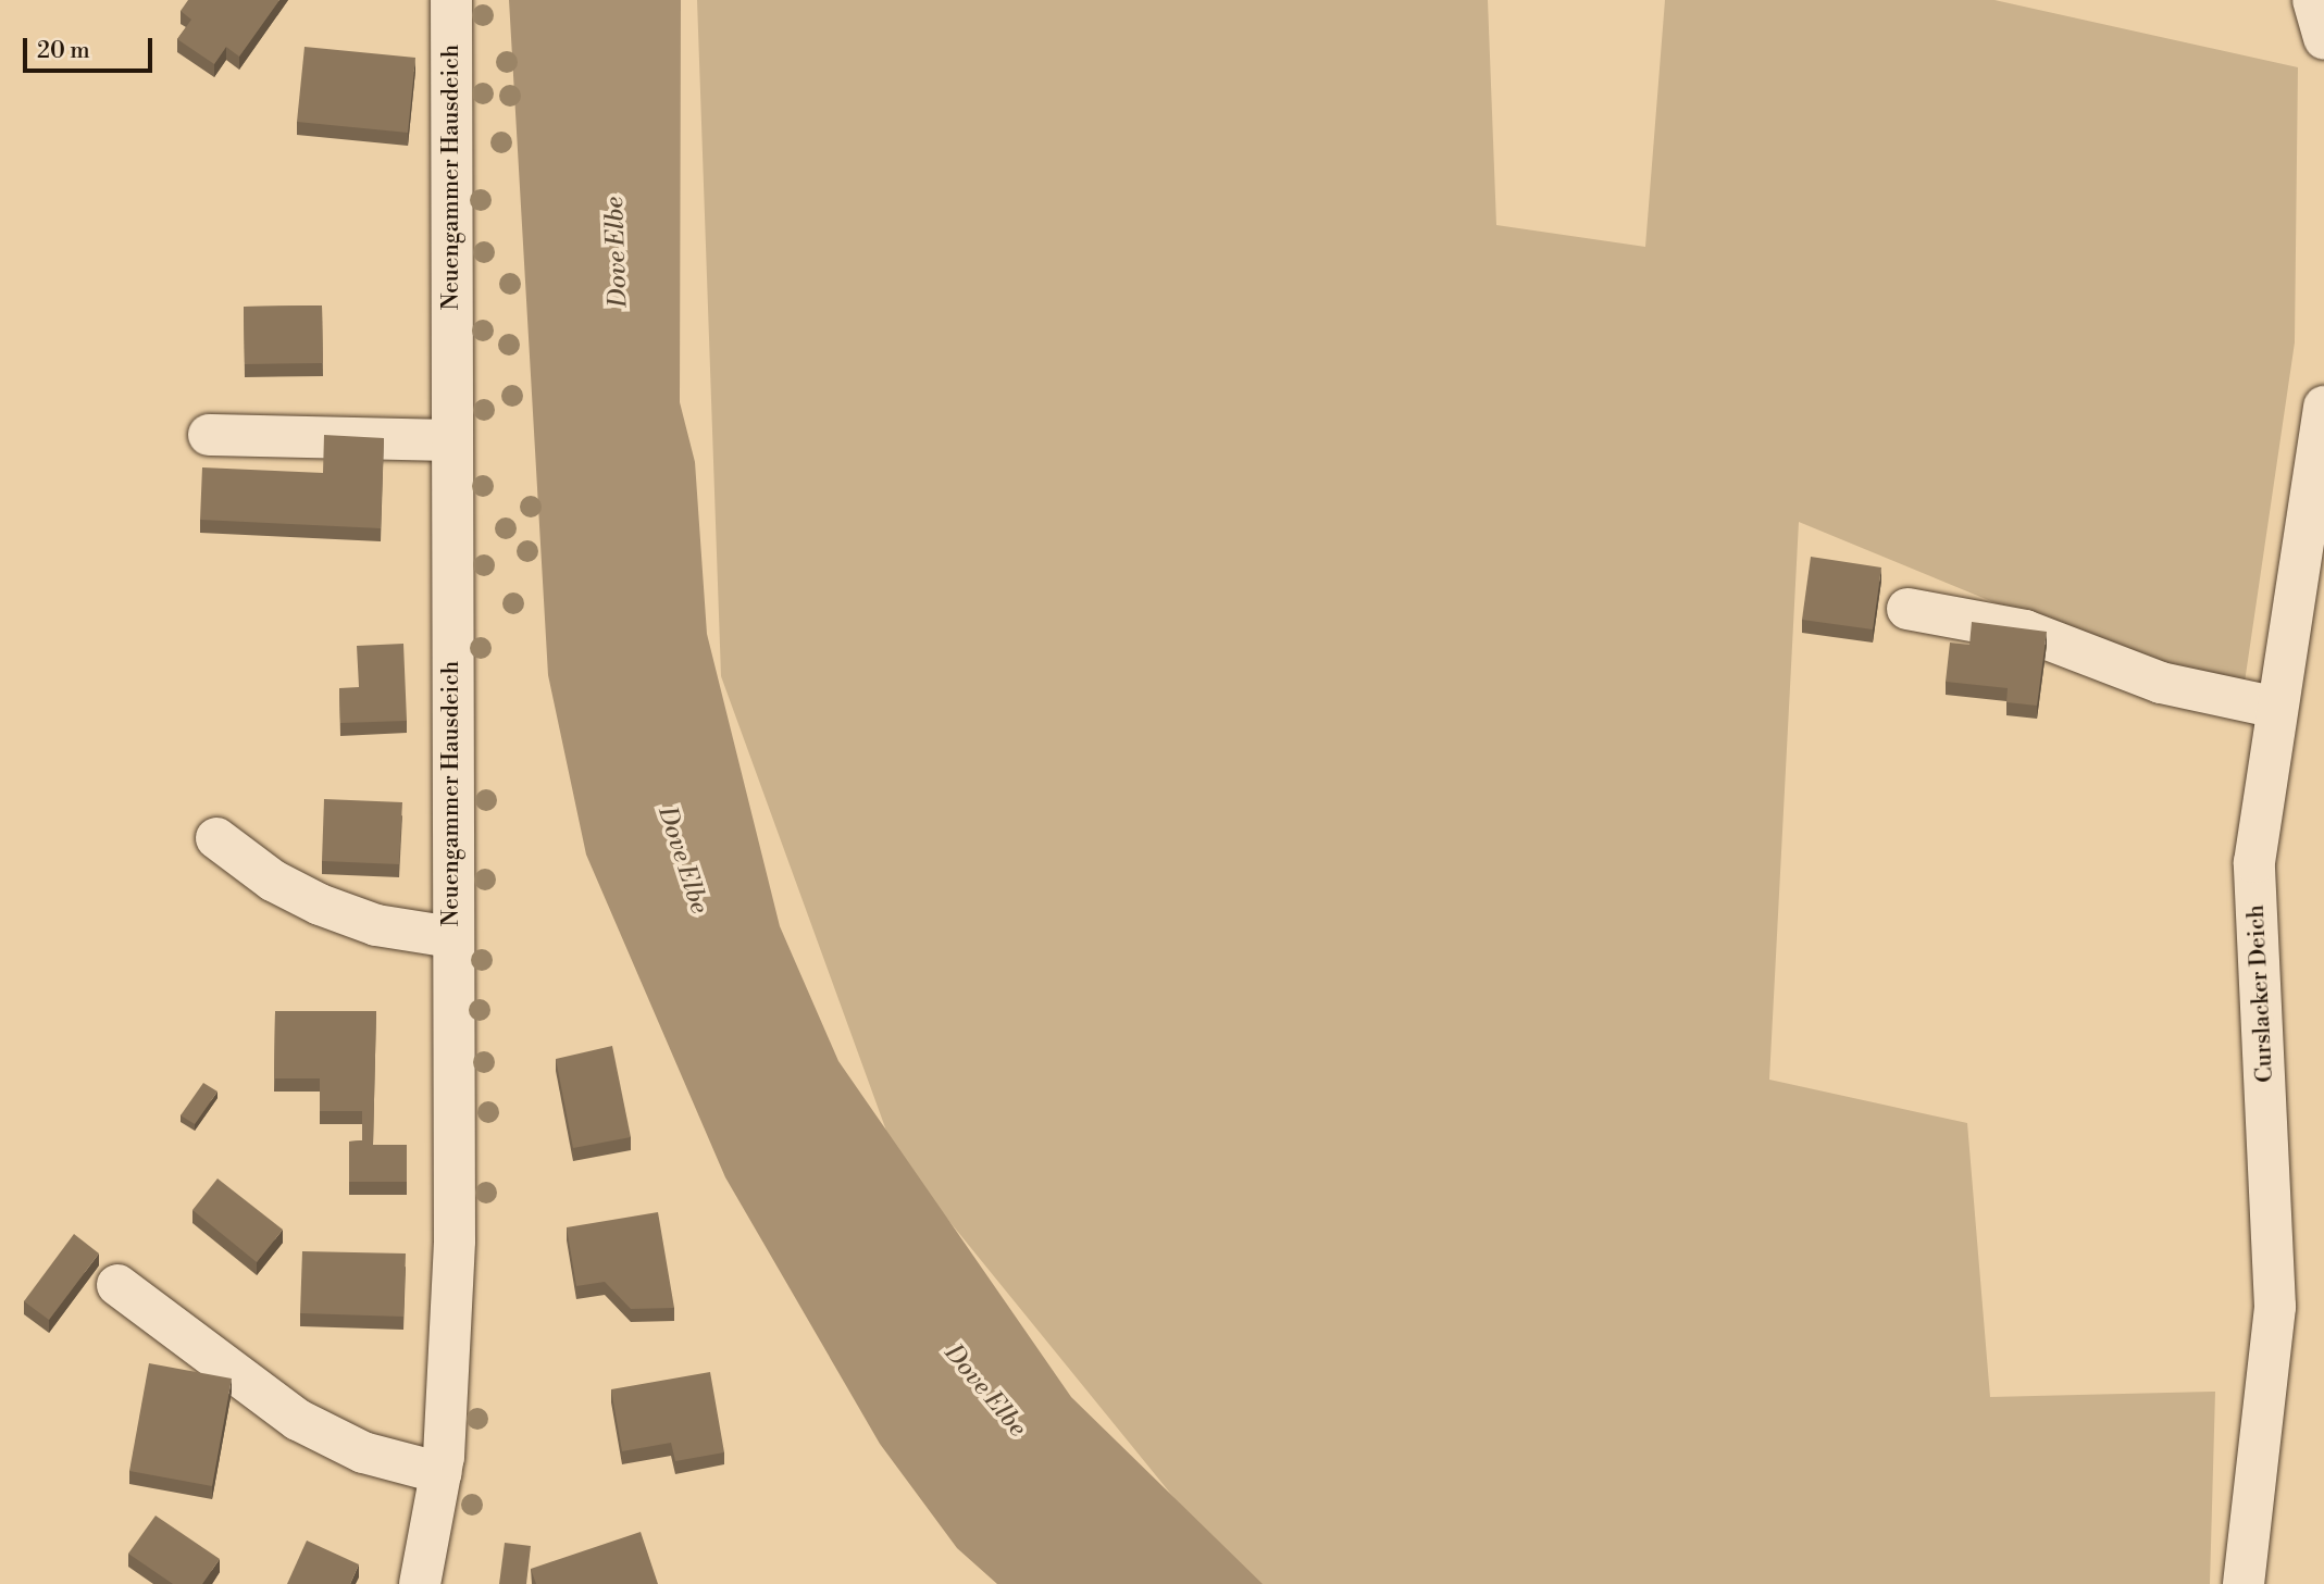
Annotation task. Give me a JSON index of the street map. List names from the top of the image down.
{
  "streets": {
    "street": ["Neuengammer Hausdeich", "Curslacker Deich"]
  },
  "water": ["Dove Elbe"],
  "scale_bar": "20 m"
}
